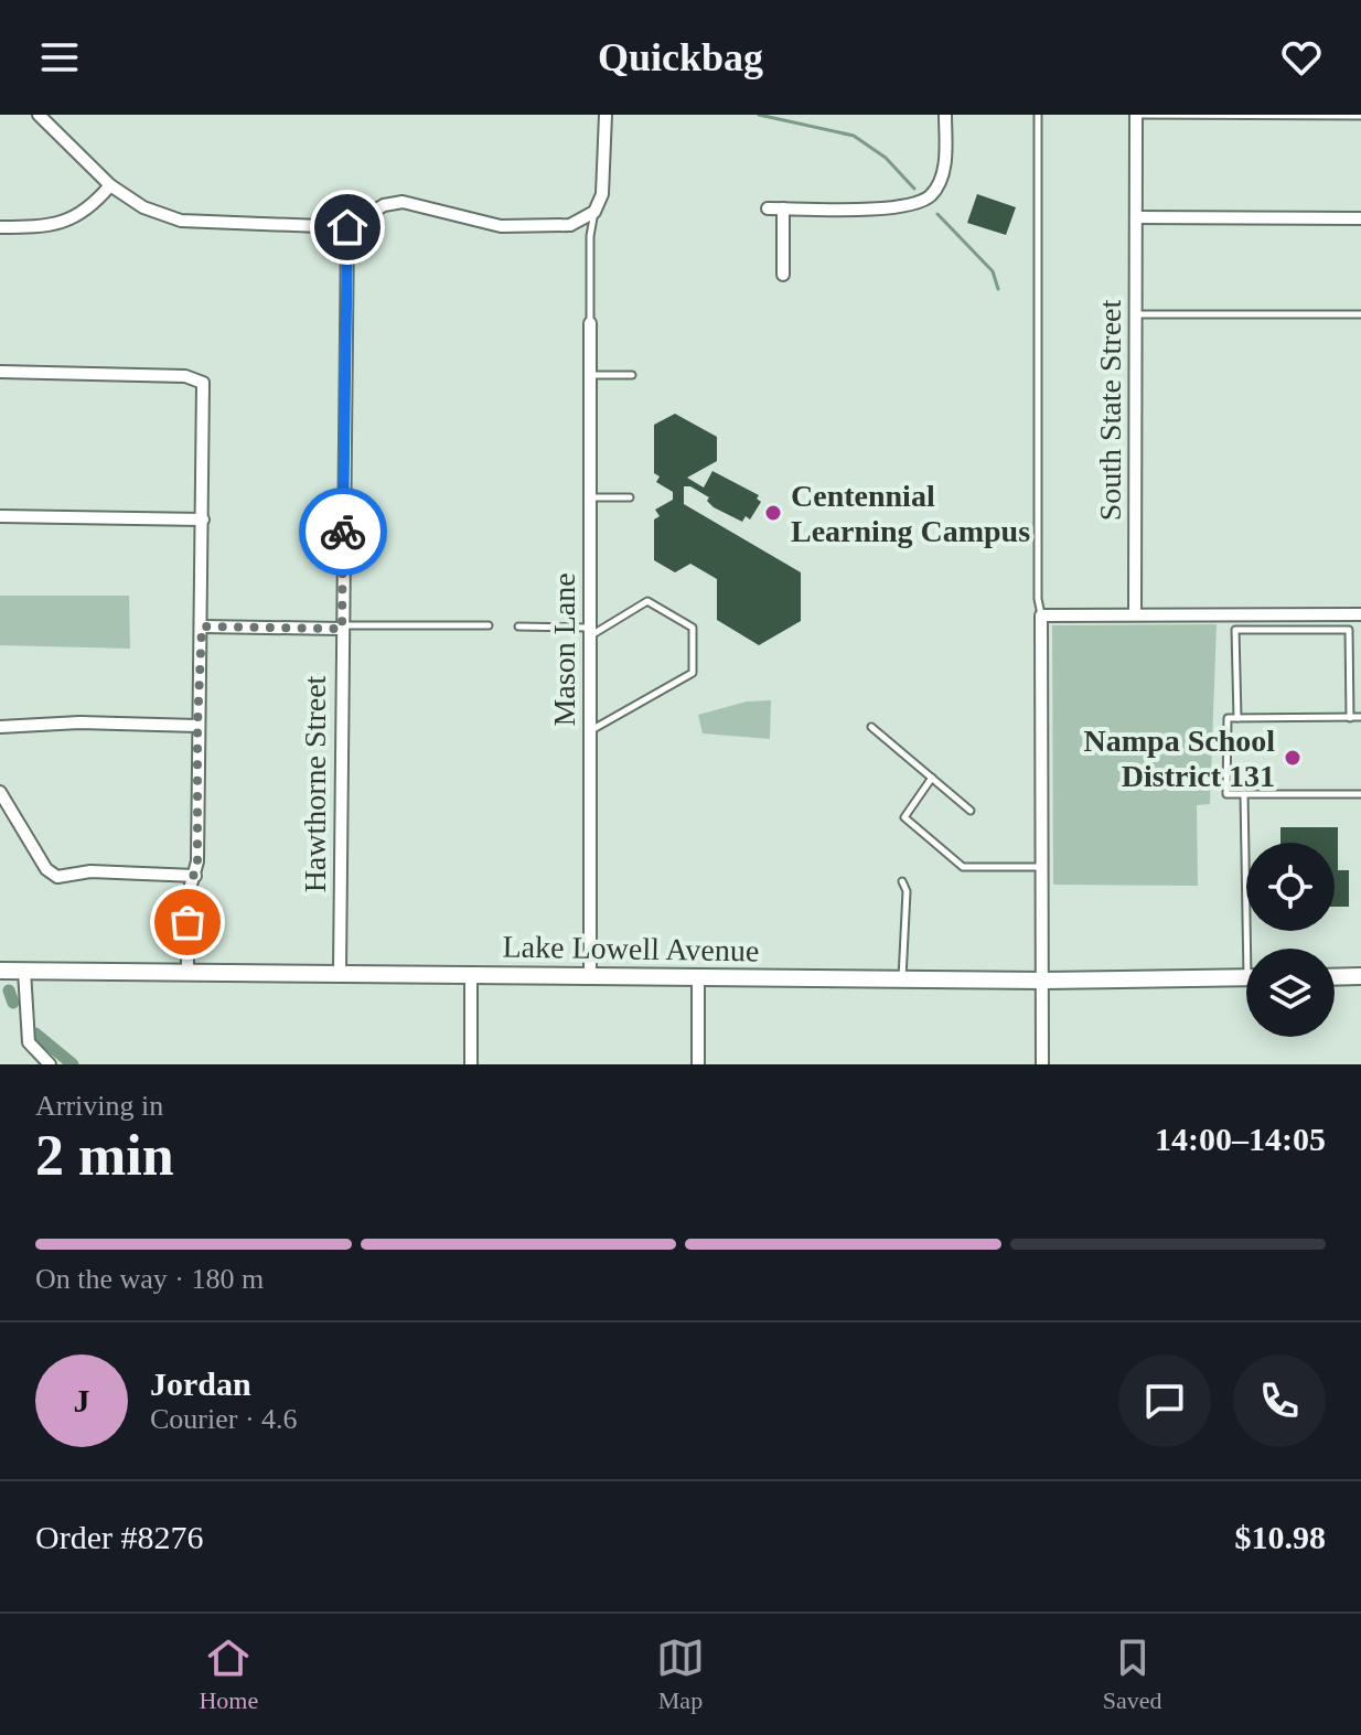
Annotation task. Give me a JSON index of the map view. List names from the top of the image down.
{
  "streets": {
    "main road": ["Lake Lowell Avenue"],
    "street": ["South State Street", "Mason Lane", "Hawthorne Street"]
  },
  "crossings": [
    ["Mason Lane", "Lake Lowell Avenue"],
    ["Hawthorne Street", "Lake Lowell Avenue"]
  ],
  "places": ["Centennial Learning Campus", "Nampa School District 131"],
  "page": {
    "header": "Quickbag",
    "heading": ["2 min", "Arriving in", "14:00–14:05"],
    "panel": [
      "Jordan",
      "Courier · 4.6",
      "Order #8276",
      "$10.98"
    ],
    "bar": "On the way · 180 m",
    "round": "J",
    "tabs": ["Home", "Map", "Saved"]
  }
}
